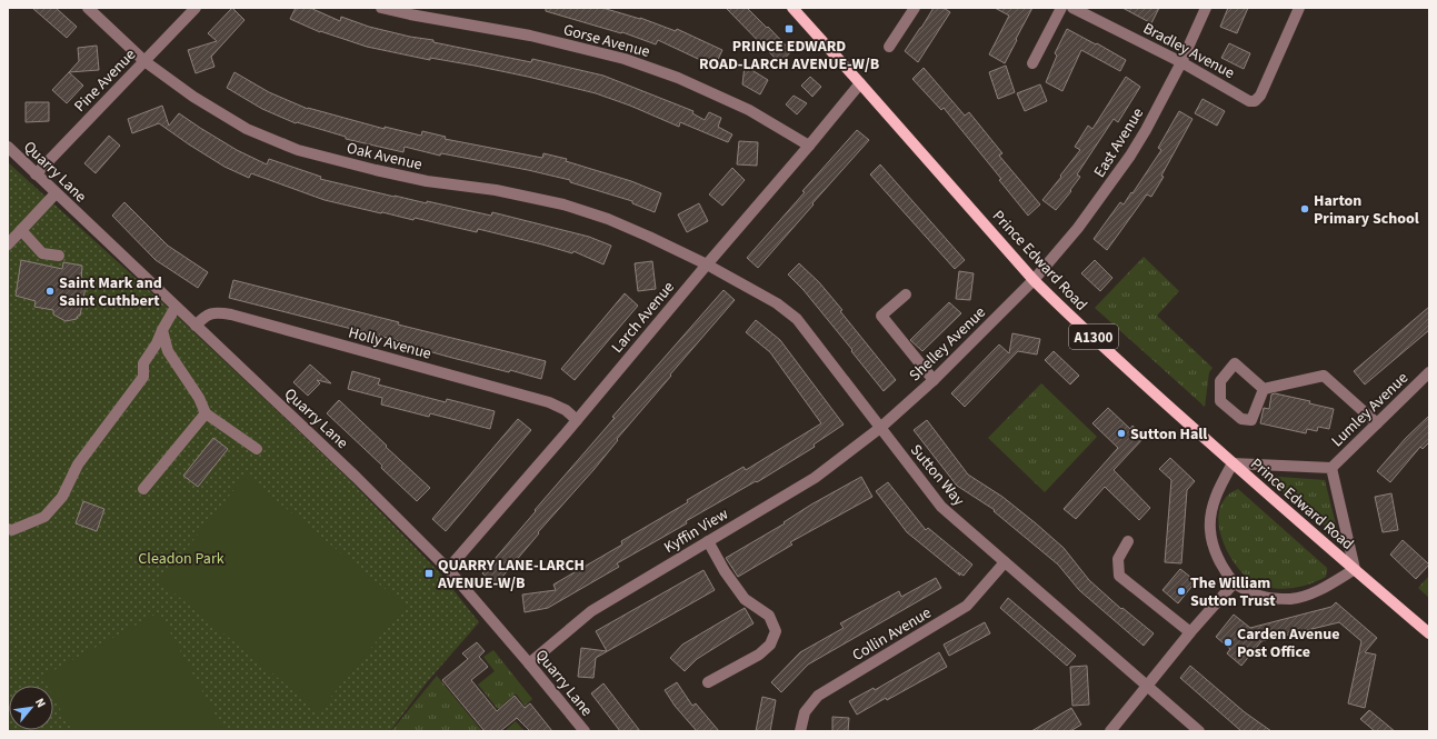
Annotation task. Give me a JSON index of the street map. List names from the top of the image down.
{
  "streets": {
    "main road": ["Prince Edward Road", "A1300"],
    "street": [
      "Gorse Avenue",
      "Bradley Avenue",
      "Pine Avenue",
      "East Avenue",
      "Oak Avenue",
      "Quarry Lane",
      "Larch Avenue",
      "Holly Avenue",
      "Shelley Avenue",
      "Lumley Avenue",
      "Sutton Way",
      "Kyffin View",
      "Collin Avenue"
    ]
  },
  "crossings": [
    ["Gorse Avenue", "Larch Avenue"],
    ["Bradley Avenue", "East Avenue"],
    ["Pine Avenue", "Oak Avenue"],
    ["Pine Avenue", "Quarry Lane"],
    ["East Avenue", "Prince Edward Road"],
    ["East Avenue", "Shelley Avenue"],
    ["Oak Avenue", "Larch Avenue"],
    ["Oak Avenue", "Sutton Way"],
    ["Quarry Lane", "Larch Avenue"],
    ["Quarry Lane", "Holly Avenue"],
    ["Quarry Lane", "Kyffin View"],
    ["Prince Edward Road", "Larch Avenue"],
    ["Prince Edward Road", "Shelley Avenue"],
    ["Larch Avenue", "Holly Avenue"],
    ["Larch Avenue", "Sutton Way"],
    ["Shelley Avenue", "Sutton Way"],
    ["Shelley Avenue", "Kyffin View"],
    ["Sutton Way", "Kyffin View"],
    ["Sutton Way", "Collin Avenue"]
  ],
  "parks": ["Cleadon Park"],
  "places": {
    "transit": ["PRINCE EDWARD ROAD-LARCH AVENUE-W/B", "QUARRY LANE-LARCH AVENUE-W/B"],
    "other": [
      "Harton Primary School",
      "Saint Mark and Saint Cuthbert",
      "Sutton Hall",
      "The William Sutton Trust",
      "Carden Avenue Post Office"
    ]
  },
  "north": "top right"
}
